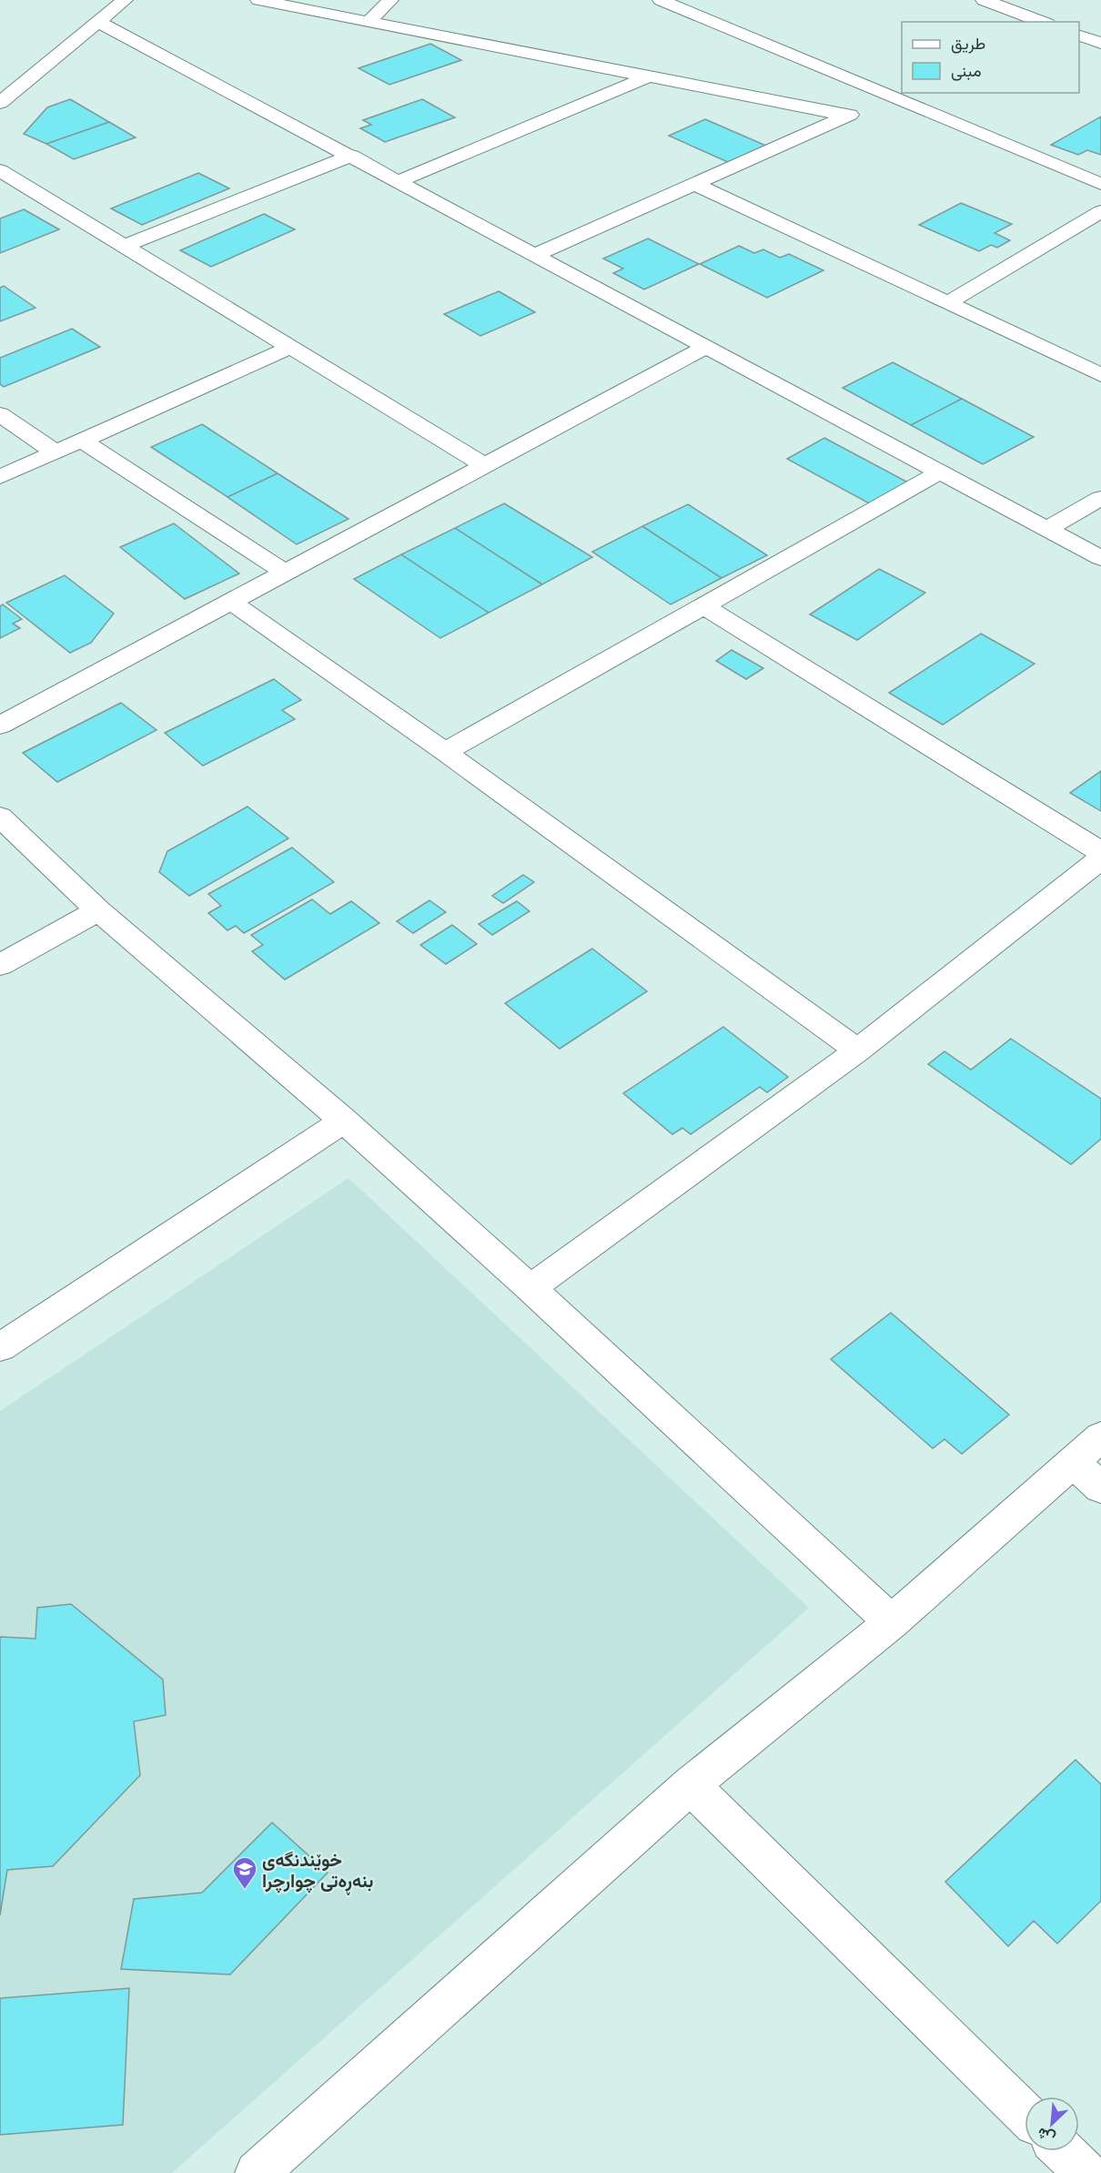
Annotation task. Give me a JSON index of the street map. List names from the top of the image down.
{
  "places": {
    "school or university": ["خوێندنگەی بنەڕەتی چوارچرا"]
  },
  "legend": ["طريق", "مبنى"],
  "north": "bottom left"
}
